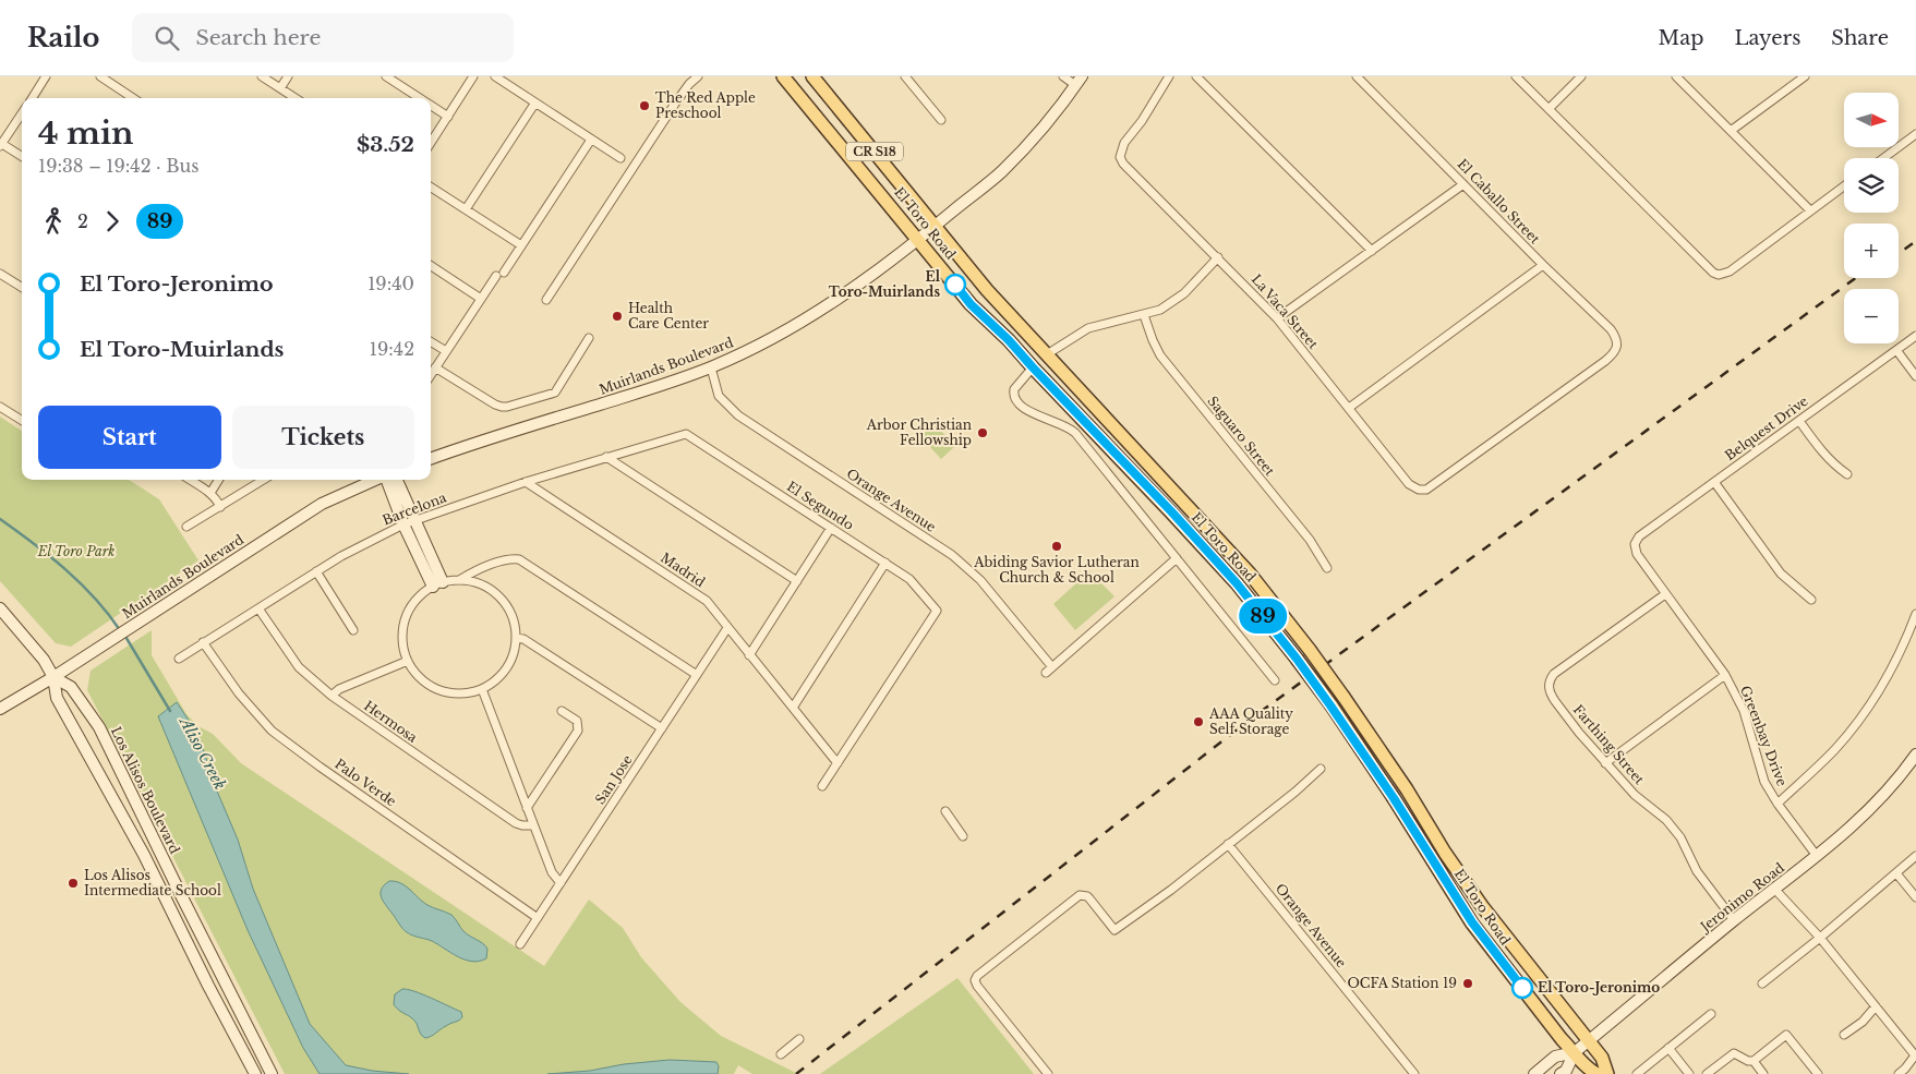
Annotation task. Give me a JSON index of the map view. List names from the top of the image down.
{
  "streets": {
    "main road": [
      "CR S18",
      "El Toro Road",
      "Muirlands Boulevard",
      "Los Alisos Boulevard",
      "Jeronimo Road"
    ],
    "street": [
      "El Caballo Street",
      "La Vaca Street",
      "Belquest Drive",
      "Saguaro Street",
      "Orange Avenue",
      "El Segundo",
      "Barcelona",
      "Madrid",
      "Hermosa",
      "Greenbay Drive",
      "Farthing Street",
      "San Jose",
      "Palo Verde"
    ]
  },
  "crossings": [
    ["El Caballo Street", "La Vaca Street"],
    ["El Toro Road", "Muirlands Boulevard"],
    ["El Toro Road", "Jeronimo Road"],
    ["Muirlands Boulevard", "Orange Avenue"],
    ["Muirlands Boulevard", "Los Alisos Boulevard"],
    ["Belquest Drive", "Greenbay Drive"],
    ["El Segundo", "Barcelona"],
    ["El Segundo", "Madrid"],
    ["Barcelona", "Madrid"],
    ["Barcelona", "Hermosa"],
    ["Barcelona", "Palo Verde"],
    ["Madrid", "San Jose"],
    ["Greenbay Drive", "Farthing Street"],
    ["Greenbay Drive", "Jeronimo Road"],
    ["Farthing Street", "Jeronimo Road"],
    ["San Jose", "Palo Verde"]
  ],
  "water": ["Aliso Creek"],
  "parks": ["El Toro Park"],
  "places": [
    "The Red Apple Preschool",
    "El Toro-Muirlands",
    "Health Care Center",
    "Arbor Christian Fellowship",
    "Abiding Savior Lutheran Church & School",
    "AAA Quality Self Storage",
    "Los Alisos Intermediate School",
    "OCFA Station 19",
    "El Toro-Jeronimo"
  ],
  "lines": ["bus line 89"],
  "north": "right",
  "page": {
    "header": "Railo",
    "search": "Search here",
    "nav": ["Map", "Layers", "Share"],
    "on_map": "89",
    "map_buttons": ["+", "−"],
    "heading": ["4 min", "19:38 – 19:42 · Bus", "$3.52"],
    "legs": ["2", "89"],
    "list": [
      {
        "name": "El Toro-Jeronimo",
        "value": "19:40"
      },
      {
        "name": "El Toro-Muirlands",
        "value": "19:42"
      }
    ],
    "buttons": ["Start", "Tickets"]
  }
}
